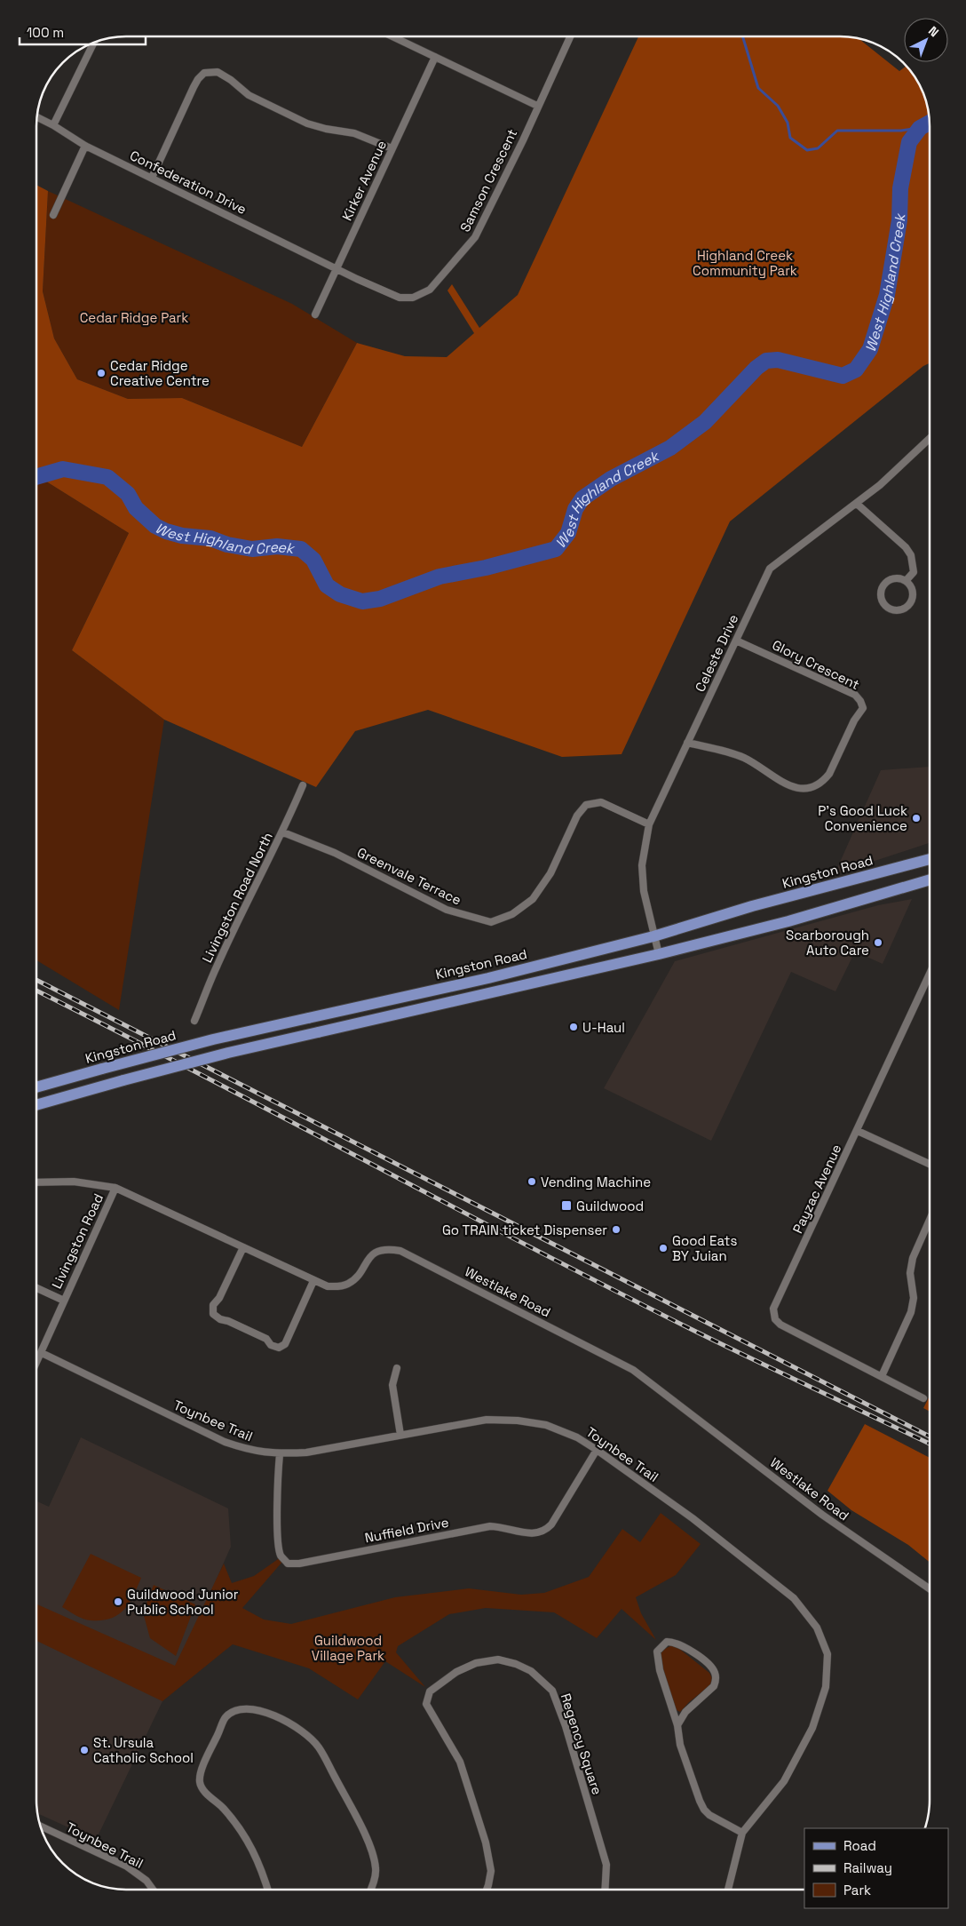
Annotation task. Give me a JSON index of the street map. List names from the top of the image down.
{
  "streets": {
    "main road": ["Kingston Road"],
    "street": [
      "Kirker Avenue",
      "Samson Crescent",
      "Confederation Drive",
      "Celeste Drive",
      "Glory Crescent",
      "Greenvale Terrace",
      "Livingston Road North",
      "Payzac Avenue",
      "Livingston Road",
      "Westlake Road",
      "Toynbee Trail",
      "Nuffield Drive",
      "Regency Square"
    ]
  },
  "crossings": [
    ["Kirker Avenue", "Samson Crescent"],
    ["Kirker Avenue", "Confederation Drive"],
    ["Samson Crescent", "Confederation Drive"],
    ["Celeste Drive", "Glory Crescent"],
    ["Celeste Drive", "Kingston Road"],
    ["Celeste Drive", "Greenvale Terrace"],
    ["Greenvale Terrace", "Livingston Road North"],
    ["Livingston Road", "Westlake Road"],
    ["Livingston Road", "Toynbee Trail"],
    ["Toynbee Trail", "Nuffield Drive"]
  ],
  "water": ["West Highland Creek"],
  "parks": ["Highland Creek Community Park", "Cedar Ridge Park", "Guildwood Village Park"],
  "places": {
    "other": [
      "Cedar Ridge Creative Centre",
      "P's Good Luck Convenience",
      "Scarborough Auto Care",
      "U-Haul",
      "Vending Machine",
      "Go TRAIN ticket Dispenser",
      "Good Eats BY Juian",
      "Guildwood Junior Public School",
      "St. Ursula Catholic School"
    ],
    "transit": ["Guildwood"]
  },
  "legend": ["Road", "Railway", "Park"],
  "scale_bar": "100 m",
  "north": "top right"
}
